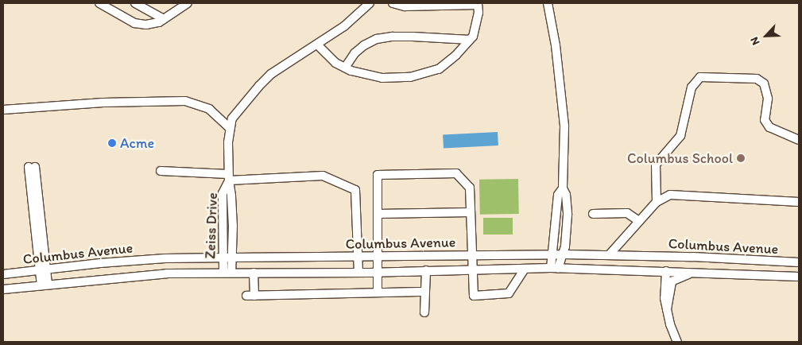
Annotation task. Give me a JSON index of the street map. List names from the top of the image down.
{
  "streets": {
    "street": ["Zeiss Drive", "Columbus Avenue"]
  },
  "crossings": [
    ["Zeiss Drive", "Columbus Avenue"]
  ],
  "places": ["Acme", "Columbus School"],
  "north": "bottom left"
}
